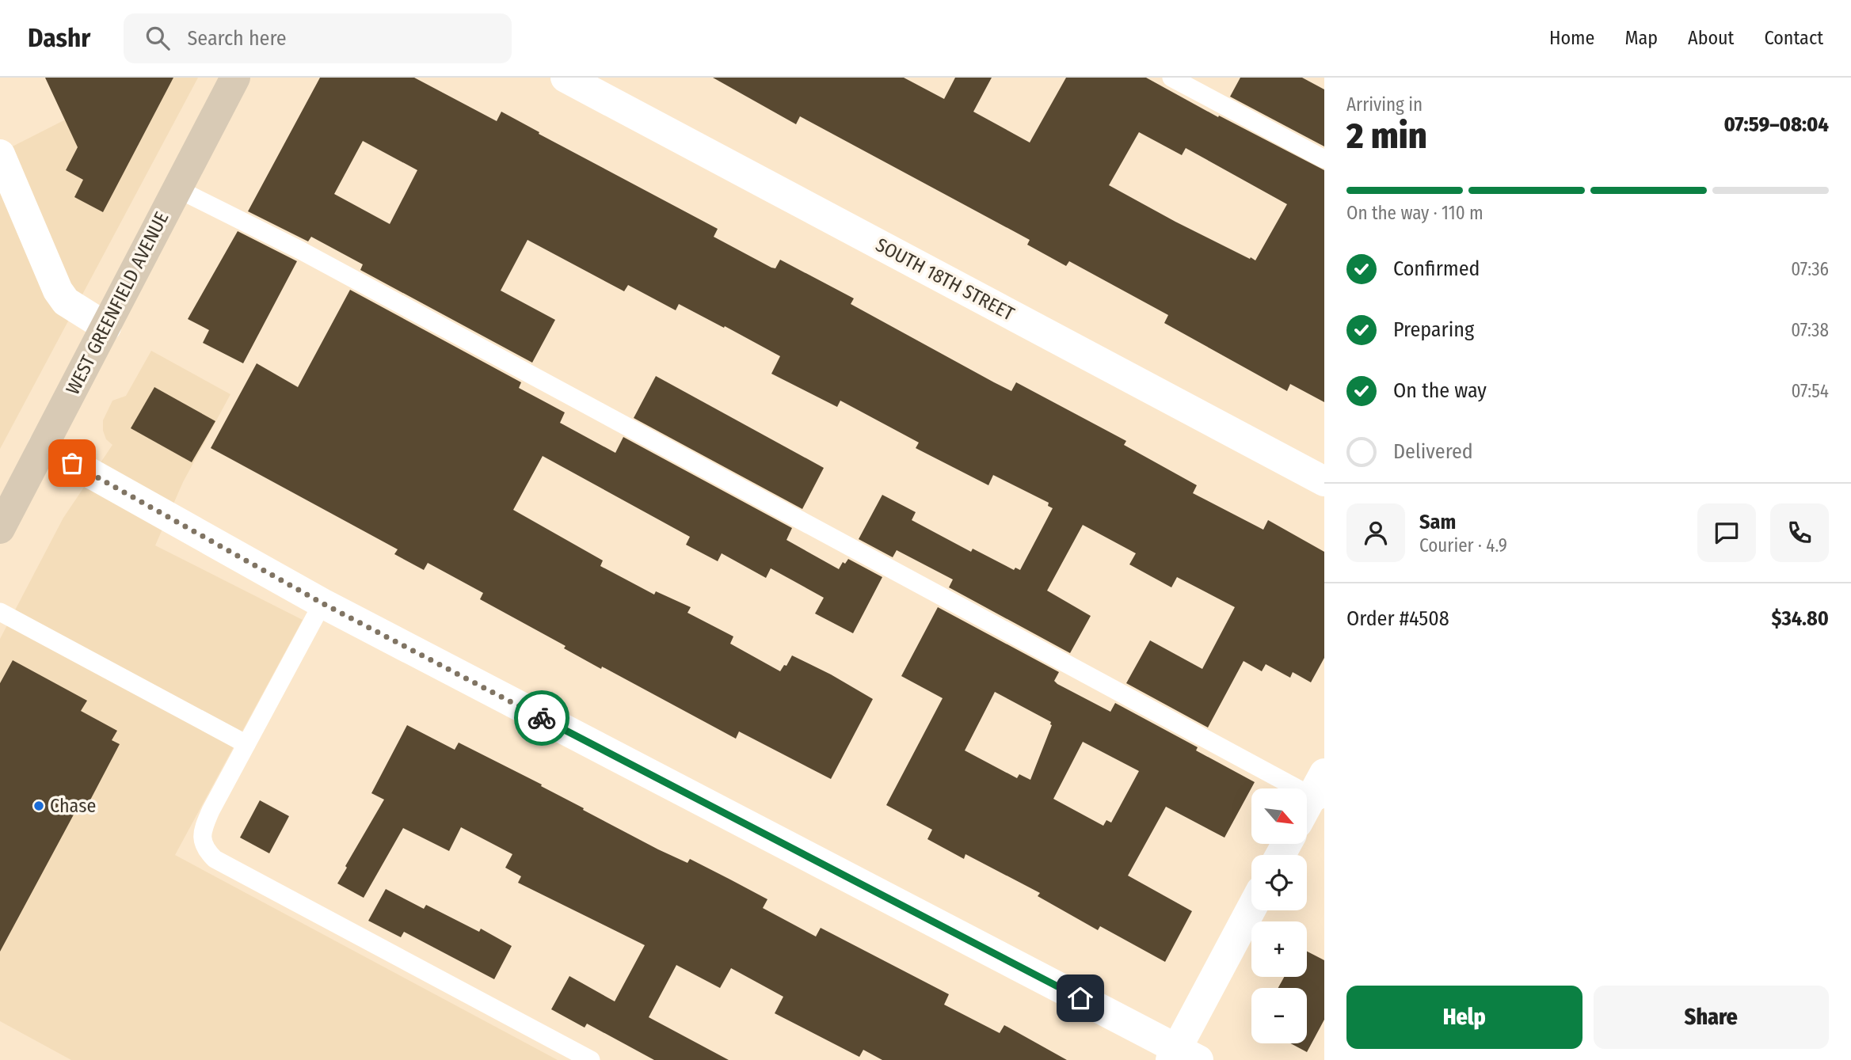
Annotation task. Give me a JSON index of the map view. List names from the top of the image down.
{
  "streets": {
    "main road": ["WEST GREENFIELD AVENUE"],
    "street": ["SOUTH 18TH STREET"]
  },
  "places": ["Chase"],
  "north": "bottom right",
  "page": {
    "header": "Dashr",
    "search": "Search here",
    "nav": [
      "Home",
      "Map",
      "About",
      "Contact"
    ],
    "heading": ["2 min", "Arriving in", "07:59–08:04"],
    "panel": [
      "Sam",
      "Courier · 4.9",
      "Order #4508",
      "$34.80"
    ],
    "bar": "On the way · 110 m",
    "list": [
      ["Confirmed", "07:36"],
      ["Preparing", "07:38"],
      ["On the way", "07:54"],
      "Delivered"
    ],
    "map_buttons": ["+", "−"],
    "buttons": ["Help", "Share"]
  }
}
